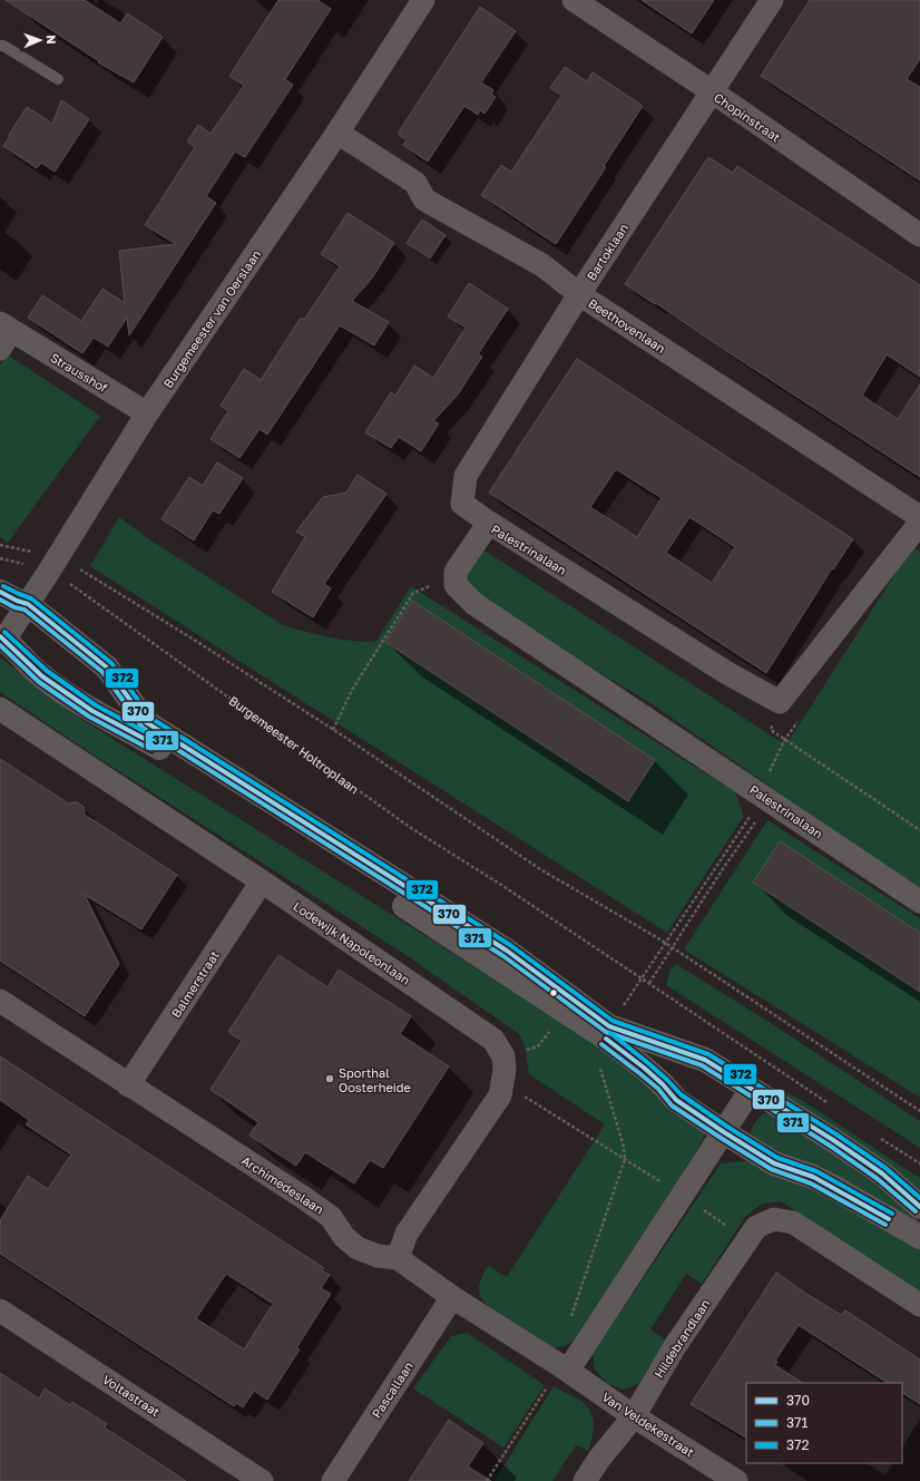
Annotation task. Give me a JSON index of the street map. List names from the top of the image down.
{
  "streets": {
    "street": [
      "Chopinstraat",
      "Bartoklaan",
      "Burgemeester van Oerslaan",
      "Beethovenlaan",
      "Strausshof",
      "Palestrinalaan",
      "Lodewijk Napoleonlaan",
      "Balmerstraat",
      "Archimedeslaan",
      "Hildebrandlaan",
      "Pascallaan",
      "Voltastraat",
      "Van Veldekestraat"
    ],
    "path": ["Burgemeester Holtroplaan"]
  },
  "crossings": [
    ["Chopinstraat", "Bartoklaan"],
    ["Bartoklaan", "Beethovenlaan"],
    ["Bartoklaan", "Palestrinalaan"],
    ["Burgemeester van Oerslaan", "Beethovenlaan"],
    ["Burgemeester van Oerslaan", "Strausshof"],
    ["Burgemeester van Oerslaan", "Burgemeester Holtroplaan"],
    ["Lodewijk Napoleonlaan", "Balmerstraat"],
    ["Lodewijk Napoleonlaan", "Archimedeslaan"],
    ["Balmerstraat", "Archimedeslaan"],
    ["Archimedeslaan", "Pascallaan"],
    ["Archimedeslaan", "Van Veldekestraat"],
    ["Hildebrandlaan", "Van Veldekestraat"]
  ],
  "places": ["Sporthal Oosterheide"],
  "lines": ["transit line 372", "transit line 370", "transit line 371"],
  "legend": ["370", "371", "372"],
  "north": "right"
}
